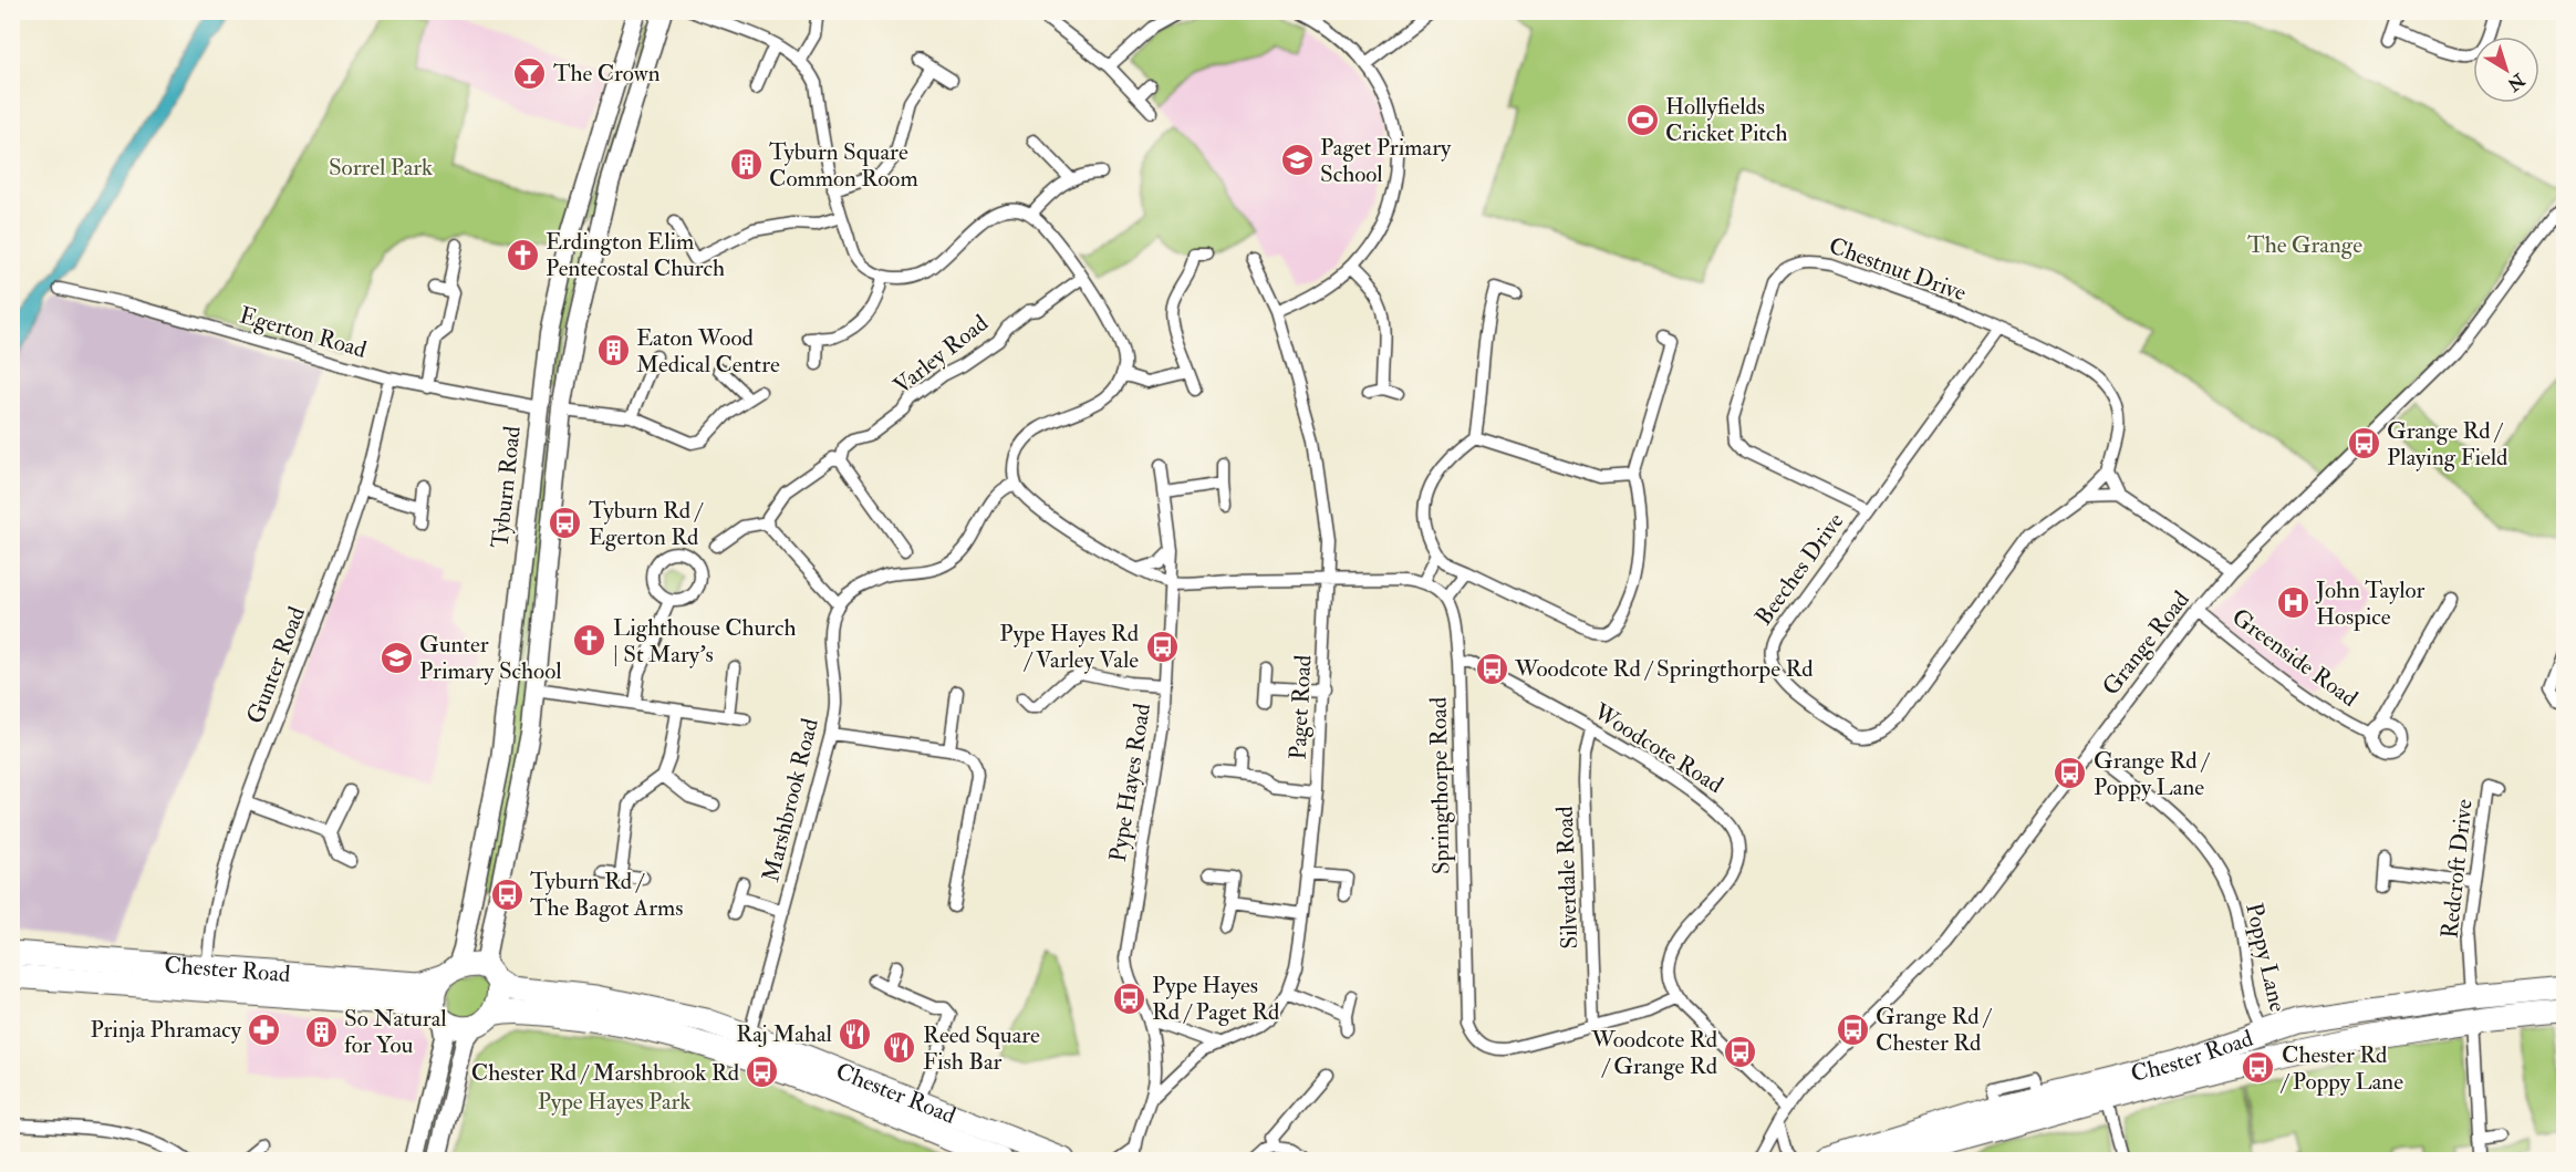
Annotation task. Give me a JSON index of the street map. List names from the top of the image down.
{
  "streets": {
    "highway": ["Chester Road"],
    "main road": ["Tyburn Road"],
    "street": [
      "Chestnut Drive",
      "Egerton Road",
      "Varley Road",
      "Beeches Drive",
      "Grange Road",
      "Greenside Road",
      "Gunter Road",
      "Paget Road",
      "Woodcote Road",
      "Pype Hayes Road",
      "Springthorpe Road",
      "Marshbrook Road",
      "Redcroft Drive",
      "Silverdale Road",
      "Poppy Lane"
    ]
  },
  "crossings": [
    ["Chestnut Drive", "Beeches Drive"],
    ["Egerton Road", "Tyburn Road"],
    ["Egerton Road", "Gunter Road"],
    ["Tyburn Road", "Chester Road"],
    ["Grange Road", "Greenside Road"],
    ["Grange Road", "Woodcote Road"],
    ["Grange Road", "Poppy Lane"],
    ["Gunter Road", "Chester Road"],
    ["Paget Road", "Pype Hayes Road"],
    ["Woodcote Road", "Springthorpe Road"],
    ["Woodcote Road", "Silverdale Road"],
    ["Springthorpe Road", "Silverdale Road"],
    ["Marshbrook Road", "Chester Road"],
    ["Redcroft Drive", "Chester Road"],
    ["Poppy Lane", "Chester Road"]
  ],
  "parks": ["Sorrel Park", "The Grange", "Pype Hayes Park"],
  "places": {
    "bar": ["The Crown"],
    "sports": ["Hollyfields Cricket Pitch"],
    "school or university": ["Paget Primary School", "Gunter Primary School"],
    "building": ["Tyburn Square Common Room", "Eaton Wood Medical Centre", "So Natural for You"],
    "church": ["Erdington Elim Pentecostal Church", "Lighthouse Church | St Mary's"],
    "bus stop": [
      "Grange Rd / Playing Field",
      "Tyburn Rd / Egerton Rd",
      "Pype Hayes Rd / Varley Vale",
      "Woodcote Rd / Springthorpe Rd",
      "Grange Rd / Poppy Lane",
      "Tyburn Rd / The Bagot Arms",
      "Pype Hayes Rd / Paget Rd",
      "Grange Rd / Chester Rd",
      "Woodcote Rd / Grange Rd",
      "Chester Rd / Poppy Lane",
      "Chester Rd / Marshbrook Rd"
    ],
    "hospital": ["John Taylor Hospice"],
    "pharmacy": ["Prinja Phramacy"],
    "restaurant": ["Raj Mahal", "Reed Square Fish Bar"]
  },
  "north": "bottom right"
}
